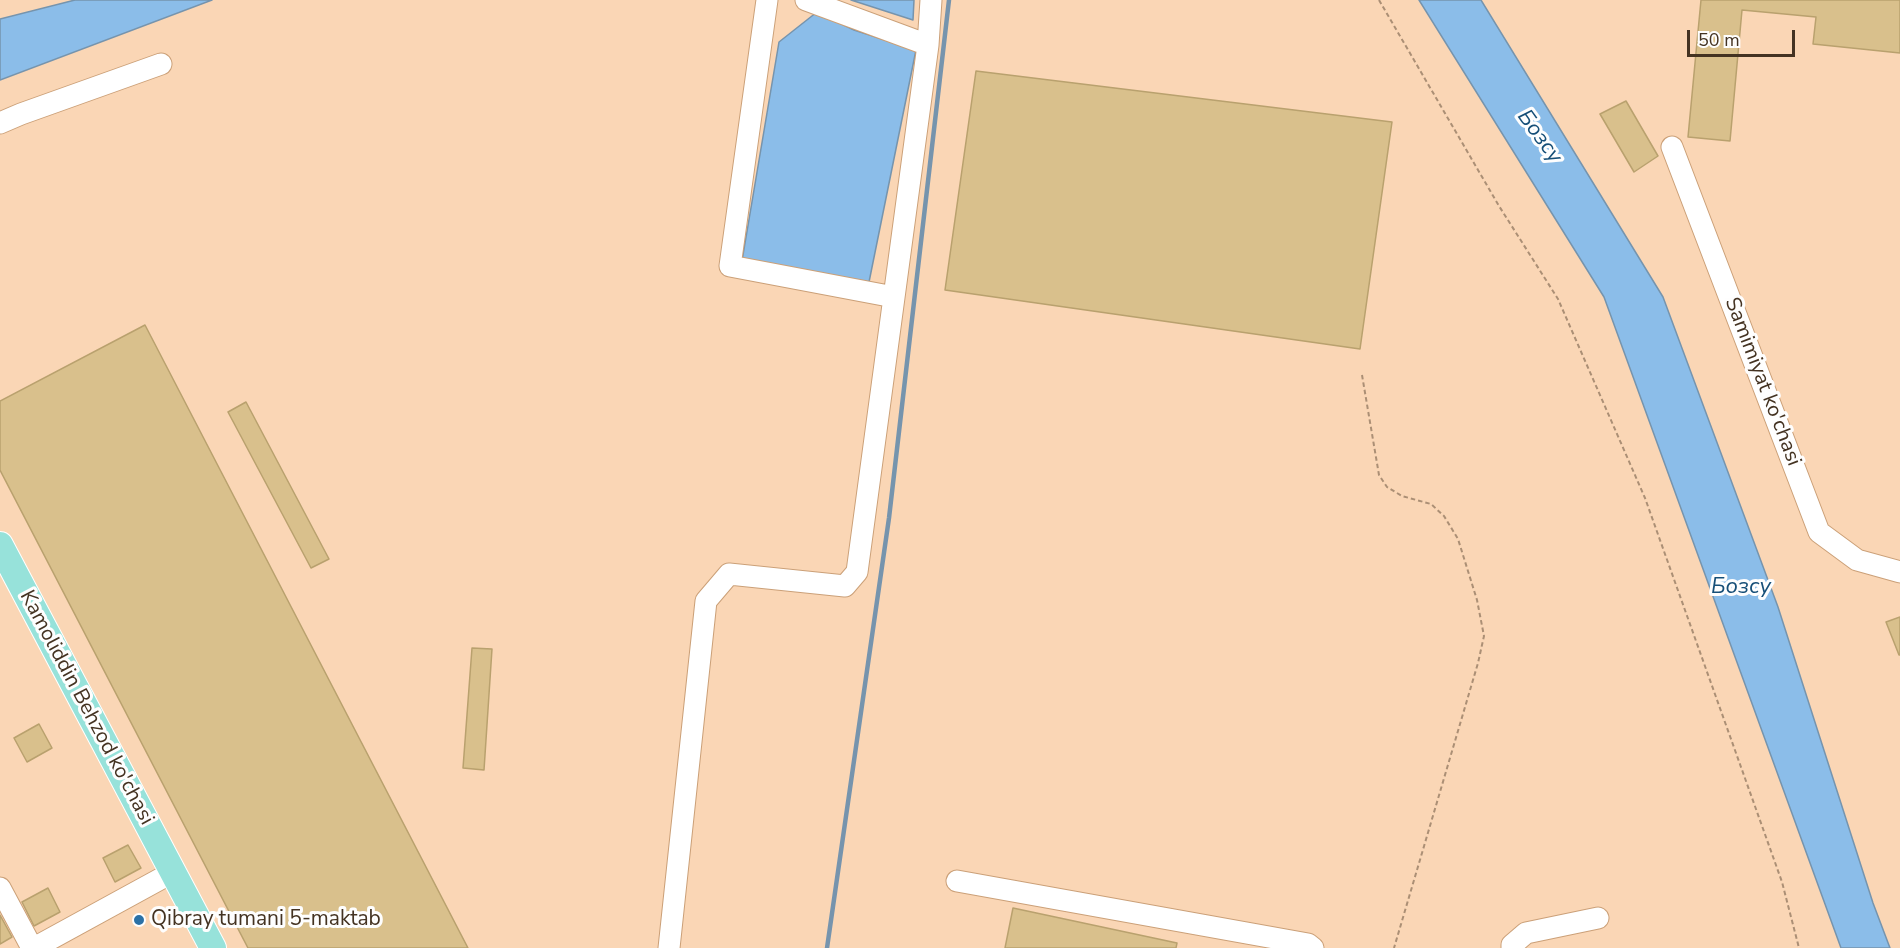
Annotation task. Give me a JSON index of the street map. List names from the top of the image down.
{
  "streets": {
    "main road": ["Kamoliddin Behzod ko'chasi"],
    "street": ["Samimiyat ko'chasi"]
  },
  "water": ["Бозсу"],
  "places": ["Qibray tumani 5-maktab"],
  "scale_bar": "50 m"
}
